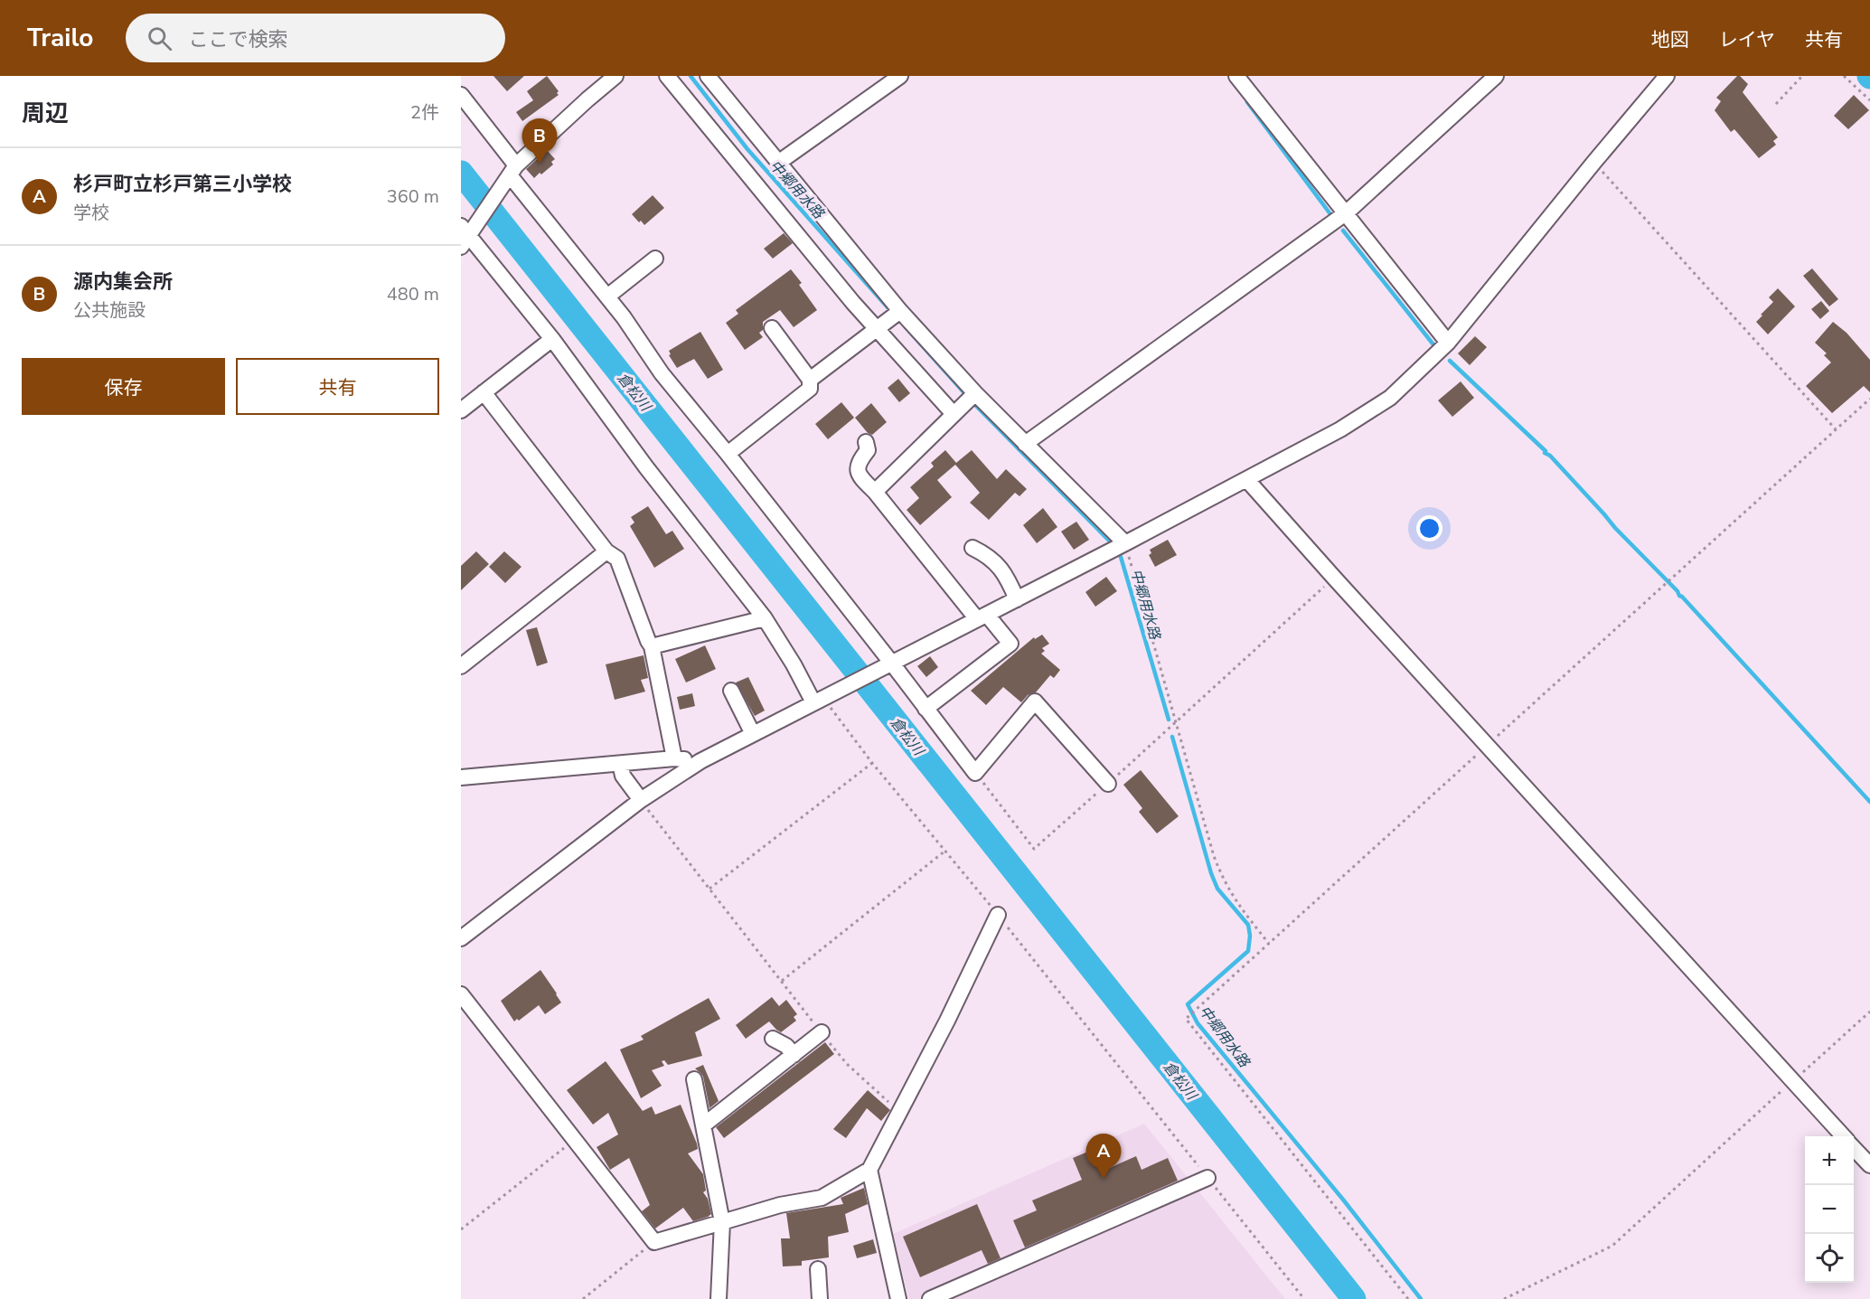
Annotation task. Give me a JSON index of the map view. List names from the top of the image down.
{
  "water": ["中郷用水路", "倉松川"],
  "page": {
    "header": "Trailo",
    "search": "ここで検索",
    "nav": ["地図", "レイヤ", "共有"],
    "heading": ["周辺", "2件"],
    "pins": ["B", "A"],
    "list": [
      {
        "mark": "A",
        "name": "杉戸町立杉戸第三小学校",
        "note": "学校",
        "value": "360 m"
      },
      {
        "mark": "B",
        "name": "源内集会所",
        "note": "公共施設",
        "value": "480 m"
      }
    ],
    "buttons": ["保存", "共有"],
    "map_buttons": ["+", "−"]
  }
}
